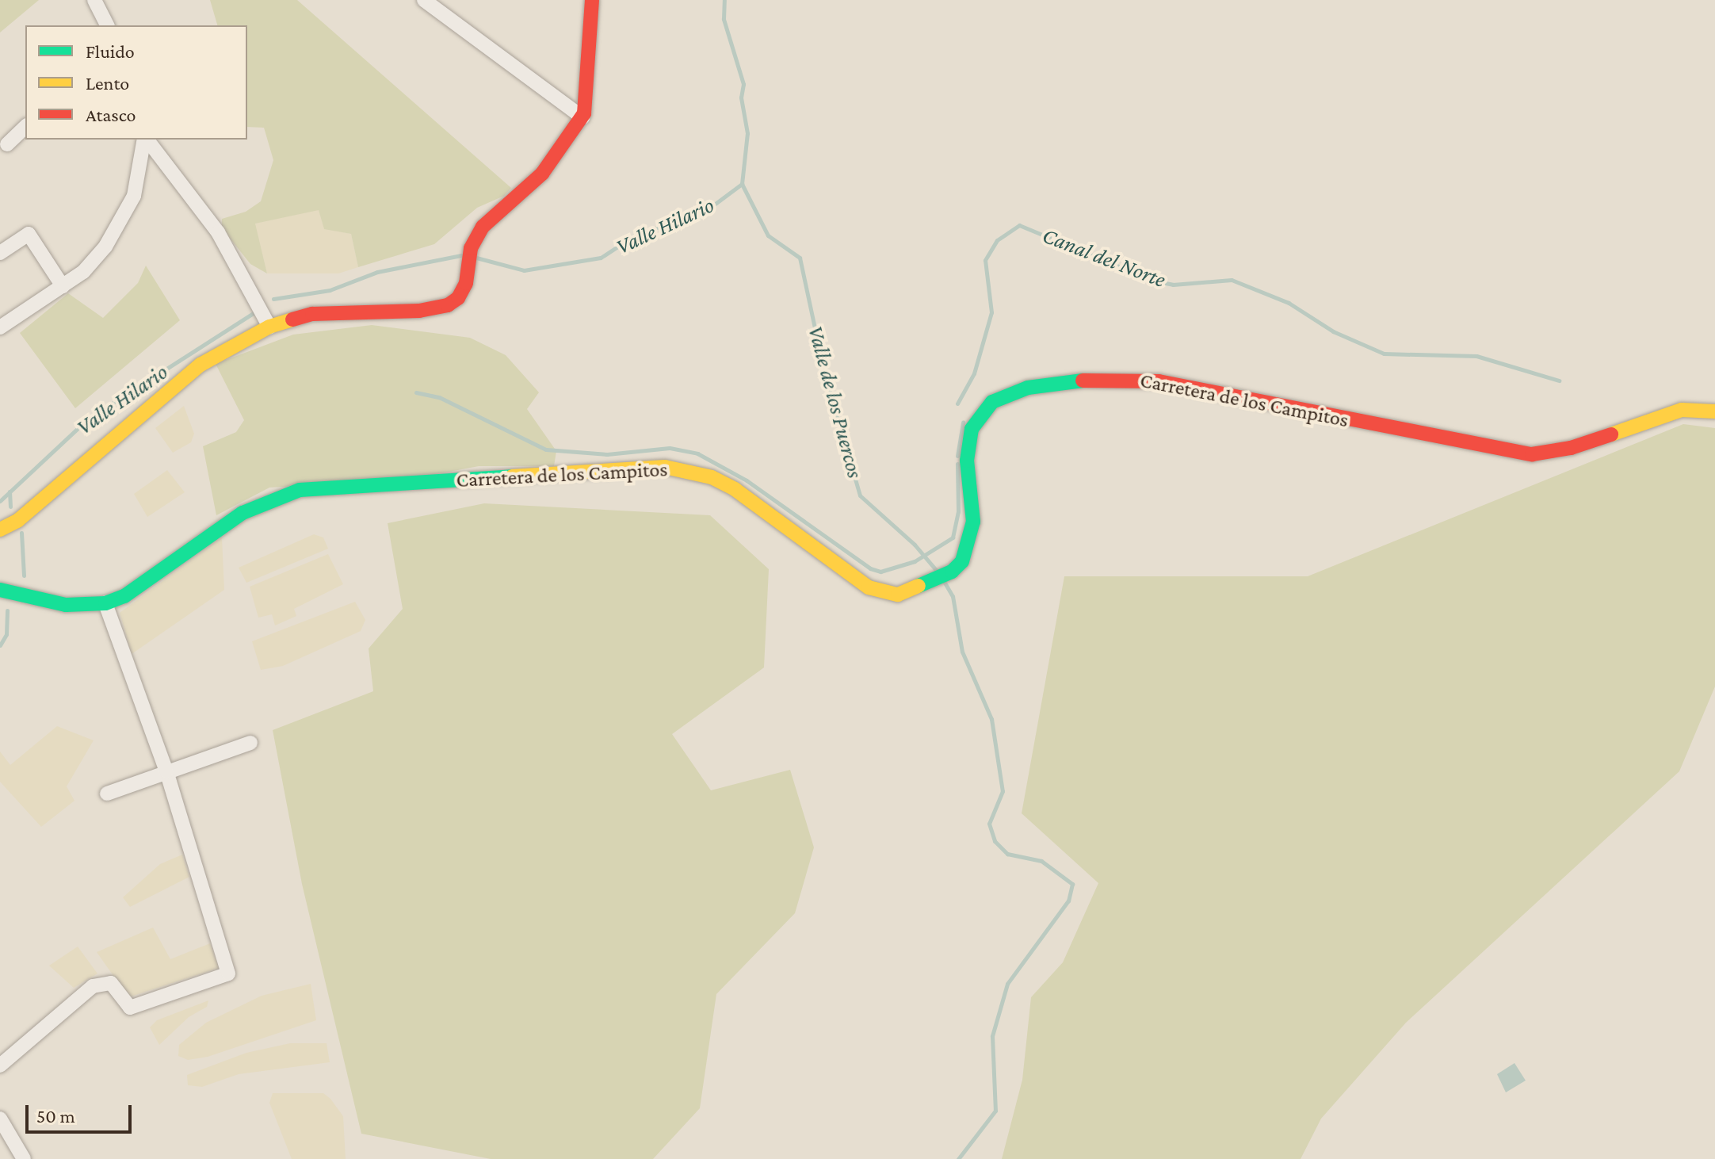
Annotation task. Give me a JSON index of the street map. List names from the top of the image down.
{
  "streets": {
    "main road": ["Carretera de los Campitos"]
  },
  "water": ["Valle Hilario", "Canal del Norte", "Valle de los Puercos"],
  "legend": ["Fluido", "Lento", "Atasco"],
  "scale_bar": "50 m"
}
